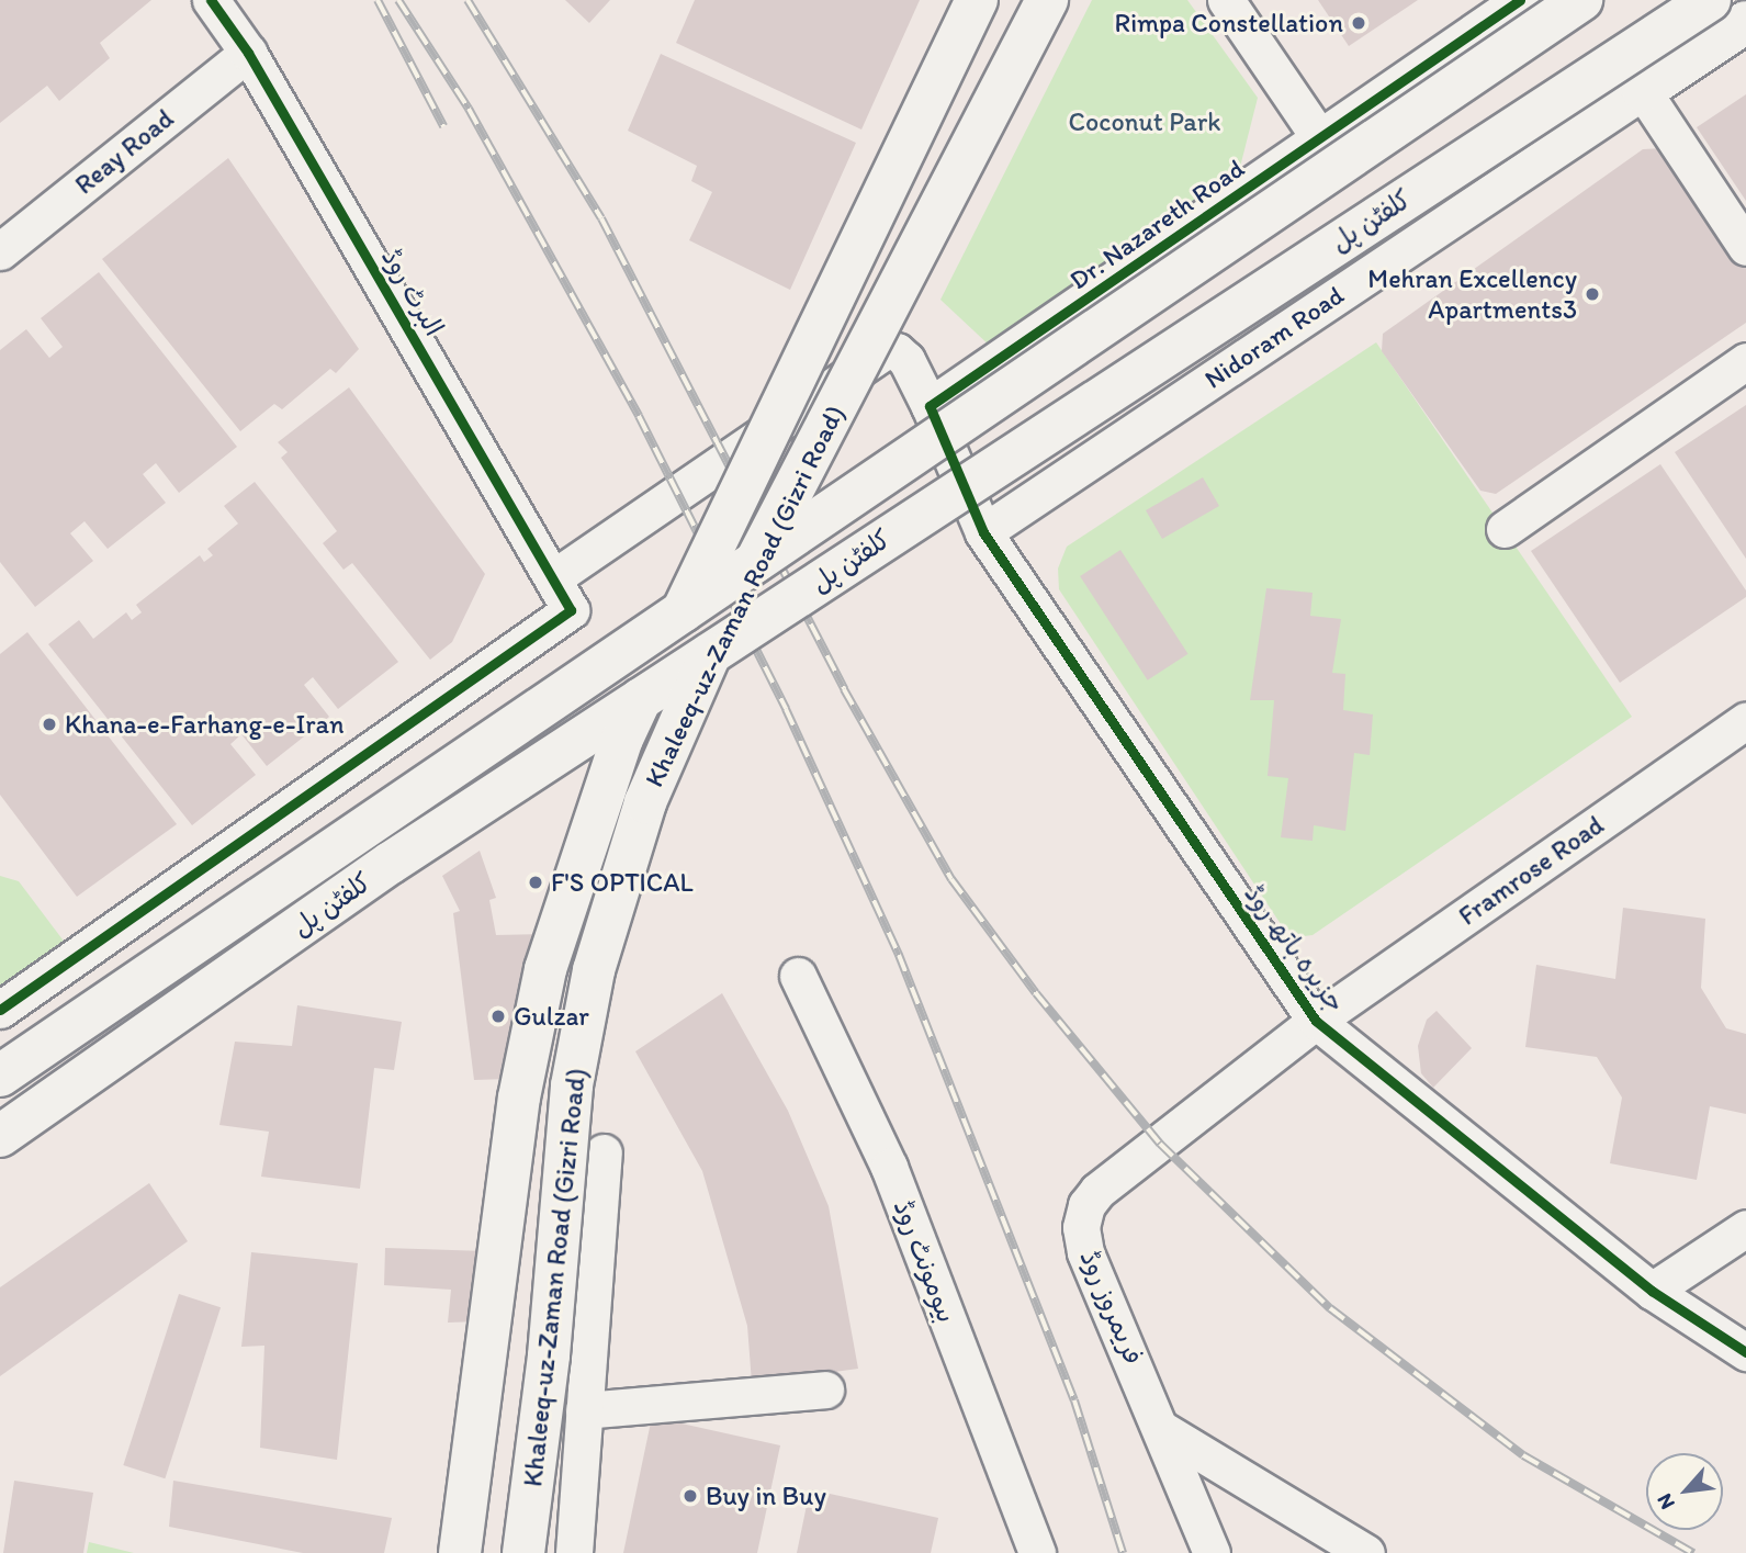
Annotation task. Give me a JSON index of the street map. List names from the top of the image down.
{
  "streets": {
    "main road": ["کلفٹن پل", "Khaleeq-uz-Zaman Road (Gizri Road)"],
    "street": [
      "Reay Road",
      "Dr. Nazareth Road",
      "البرٹ روڈ",
      "Nidoram Road",
      "Framrose Road",
      "جزیرہ باتھ روڈ",
      "بیومونٹ روڈ",
      "فریمروز روڈ"
    ]
  },
  "crossings": [
    ["Reay Road", "البرٹ روڈ"],
    ["Nidoram Road", "جزیرہ باتھ روڈ"],
    ["Framrose Road", "جزیرہ باتھ روڈ"],
    ["Framrose Road", "فریمروز روڈ"],
    ["جزیرہ باتھ روڈ", "فریمروز روڈ"]
  ],
  "parks": ["Coconut Park"],
  "places": [
    "Rimpa Constellation",
    "Mehran Excellency Apartments3",
    "Khana-e-Farhang-e-Iran",
    "F'S OPTICAL",
    "Gulzar",
    "Buy in Buy"
  ],
  "north": "bottom left"
}
